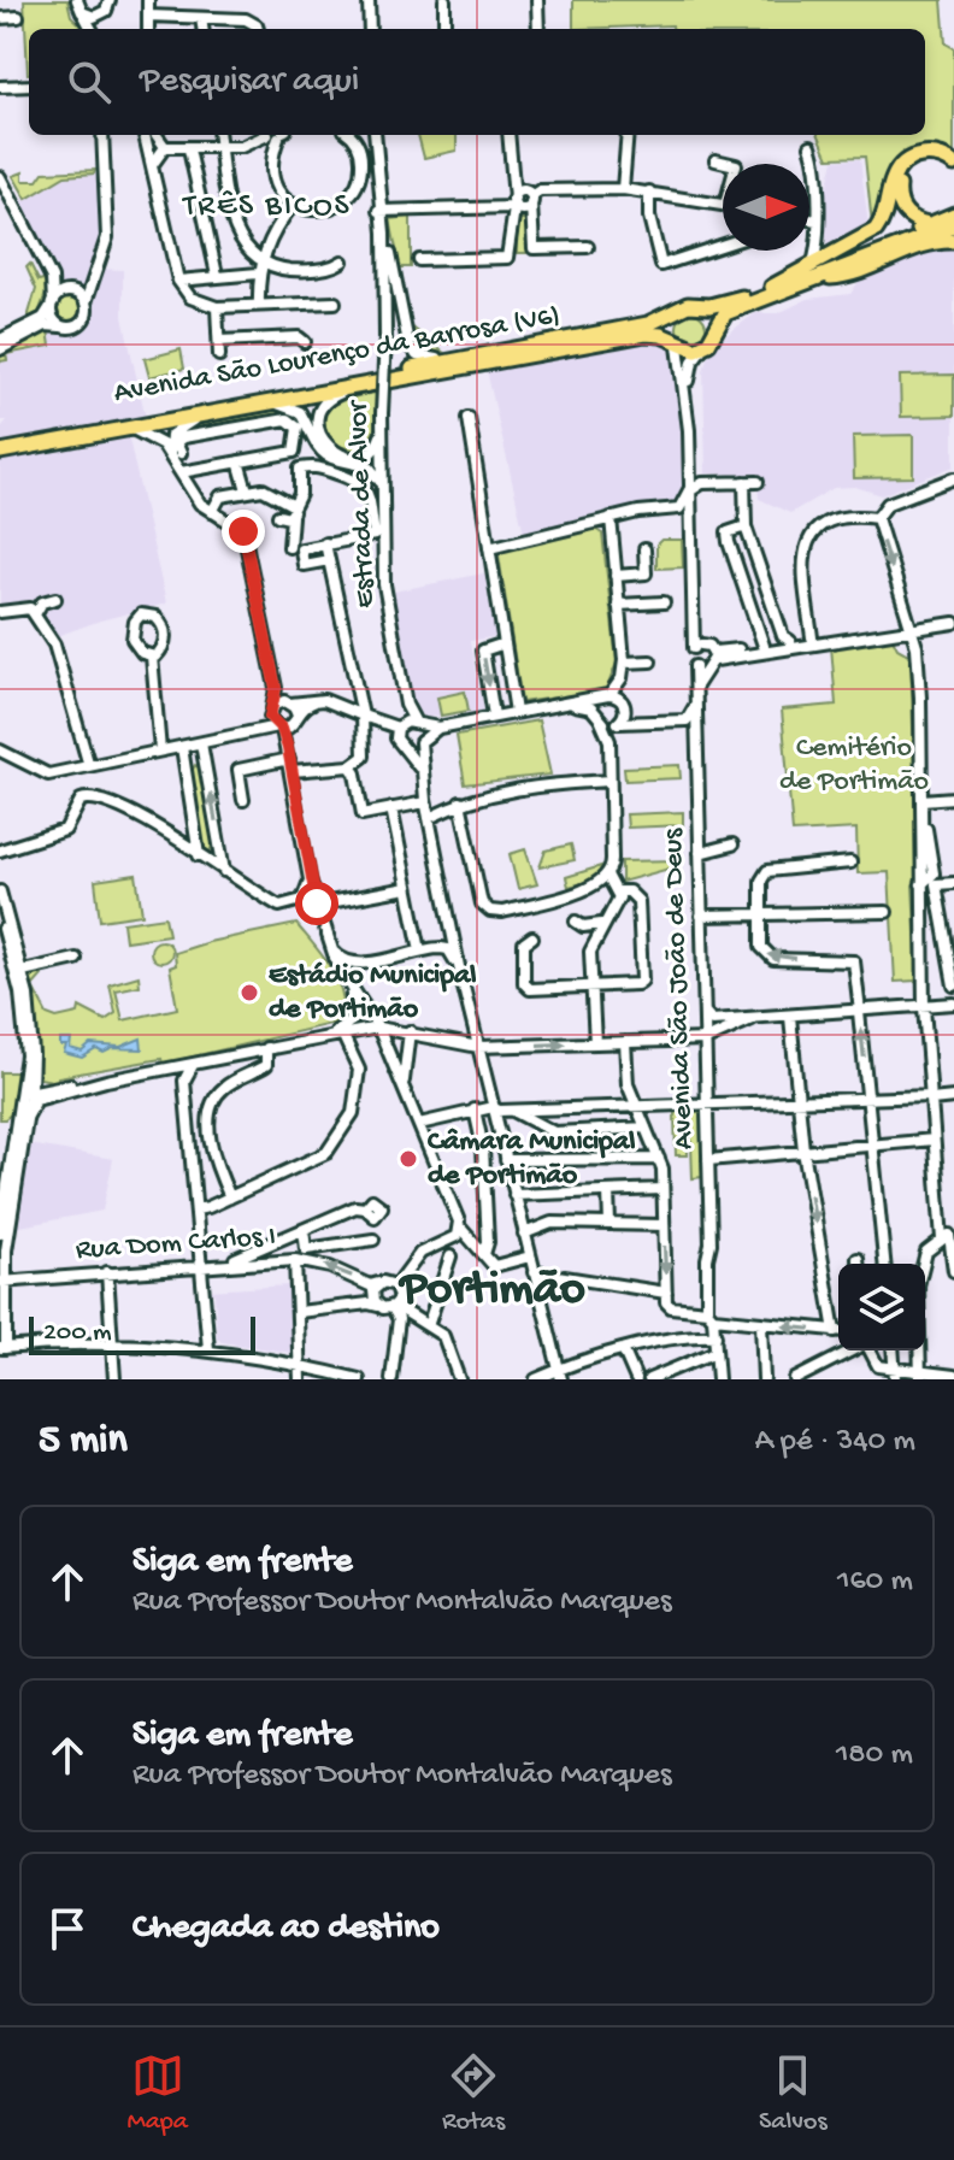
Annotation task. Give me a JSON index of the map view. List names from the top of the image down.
{
  "streets": {
    "main road": ["Avenida São Lourenço da Barrosa (V6)"],
    "street": ["Estrada de Alvor", "Avenida São João de Deus", "Rua Dom Carlos I"]
  },
  "districts": ["TRÊS BICOS", "Portimão"],
  "parks": ["Cemitério de Portimão"],
  "places": ["Estádio Municipal de Portimão", "Câmara Municipal de Portimão"],
  "scale_bar": "200 m",
  "north": "right",
  "page": {
    "search": "Pesquisar aqui",
    "scale": "200 m",
    "heading": ["5 min", "A pé · 340 m"],
    "list": [
      ["Siga em frente", "Rua Professor Doutor Montalvão Marques", "160 m"],
      ["Siga em frente", "Rua Professor Doutor Montalvão Marques", "180 m"],
      "Chegada ao destino"
    ],
    "nav": ["Mapa", "Rotas", "Salvos"]
  }
}
